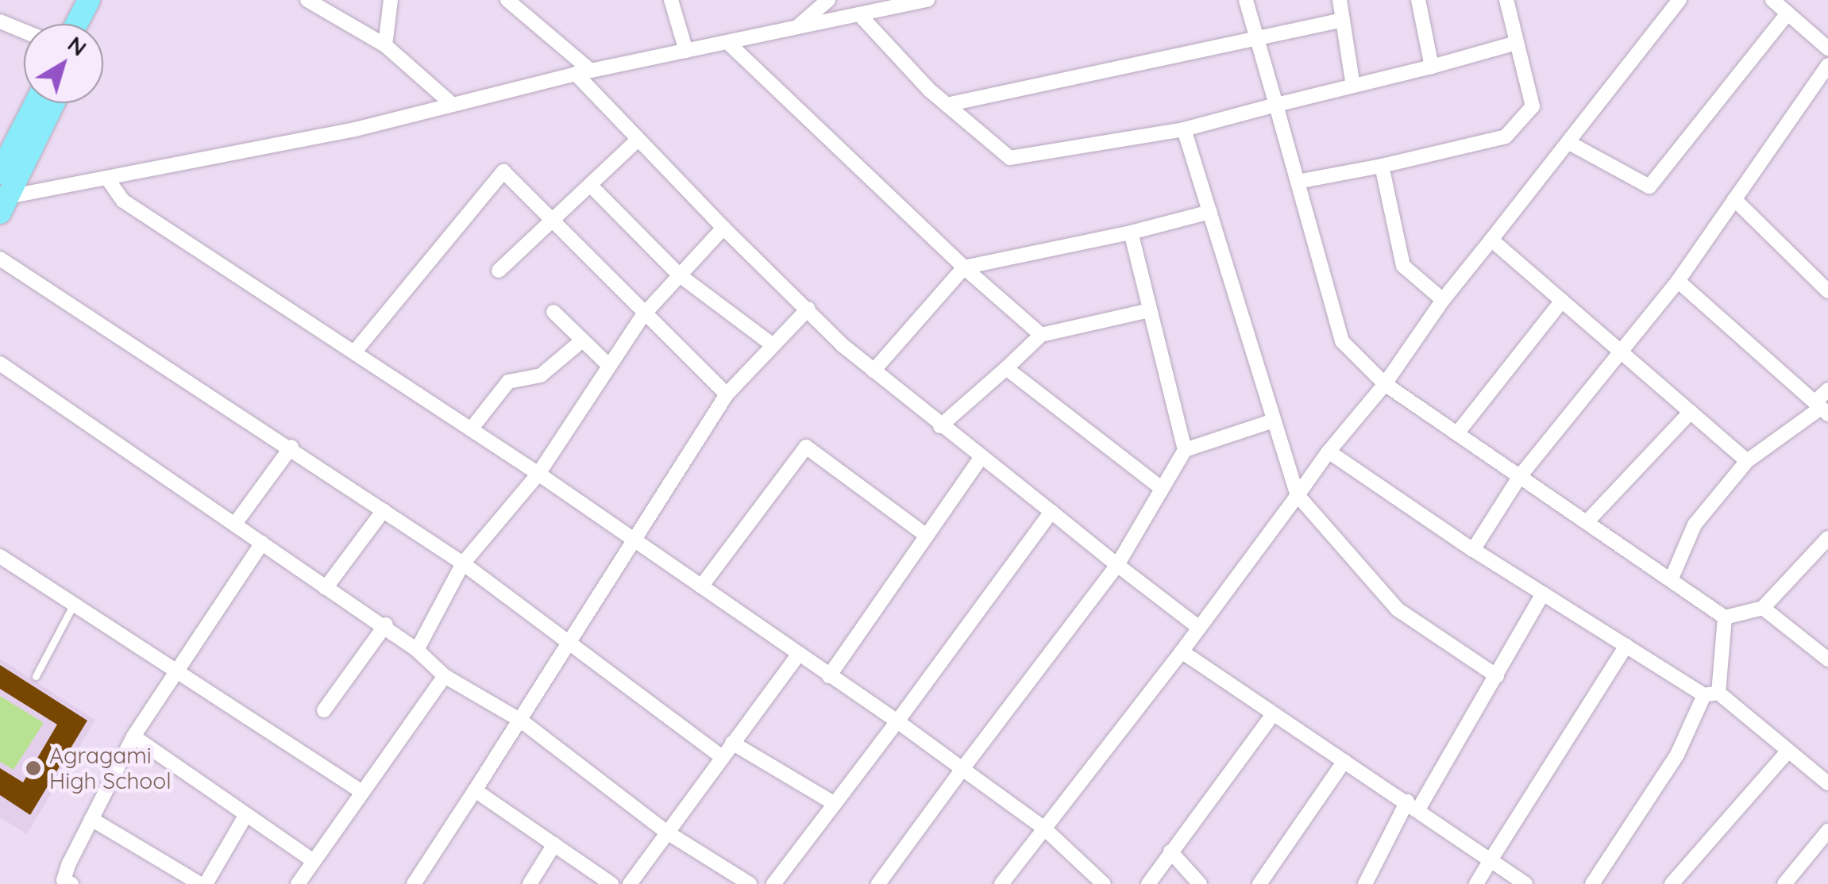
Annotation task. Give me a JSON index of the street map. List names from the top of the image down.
{
  "places": ["Agragami High School"],
  "north": "top right"
}
